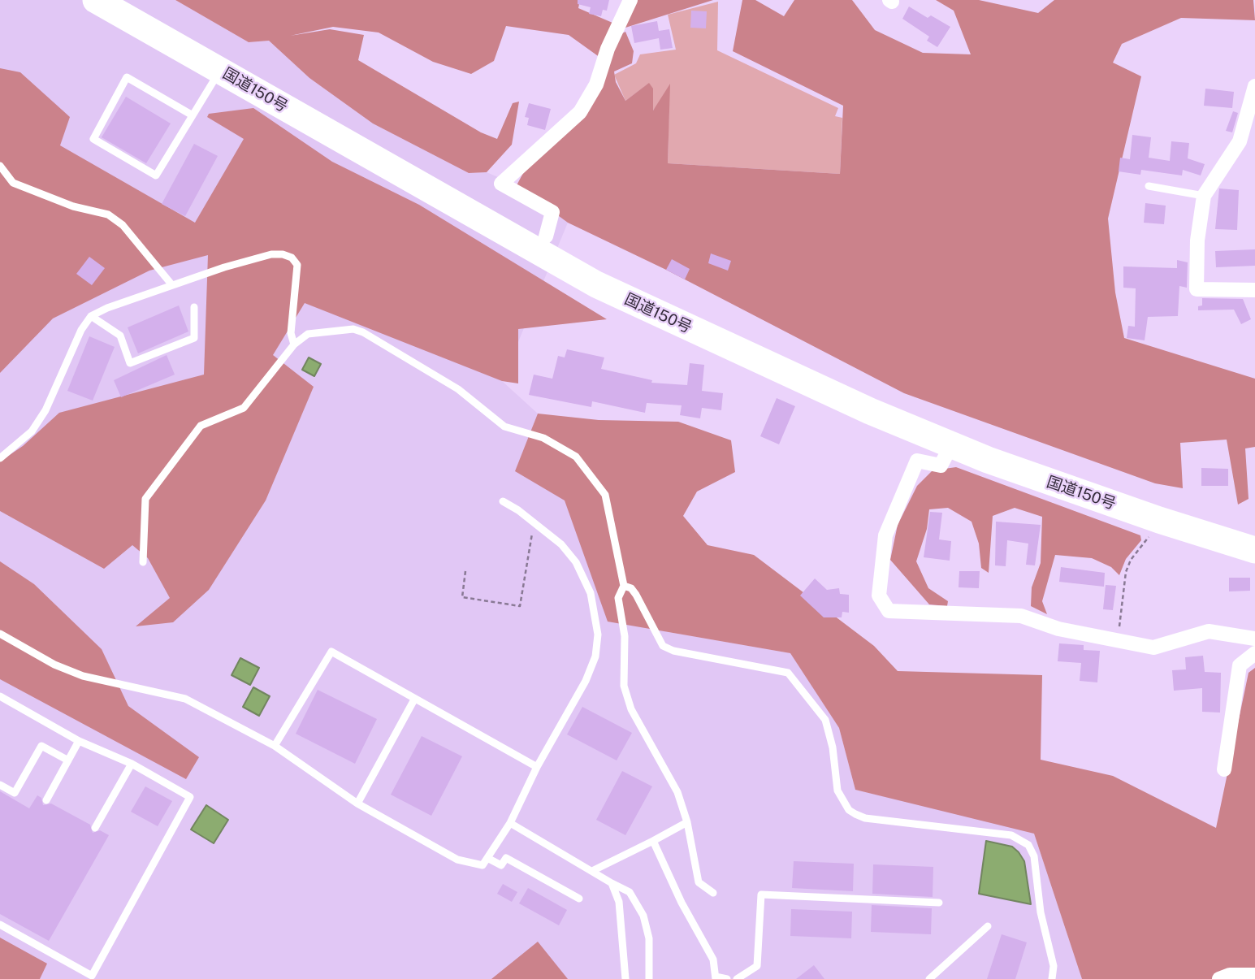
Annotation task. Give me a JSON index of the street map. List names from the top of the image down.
{
  "streets": {
    "highway": ["国道150号"]
  }
}
